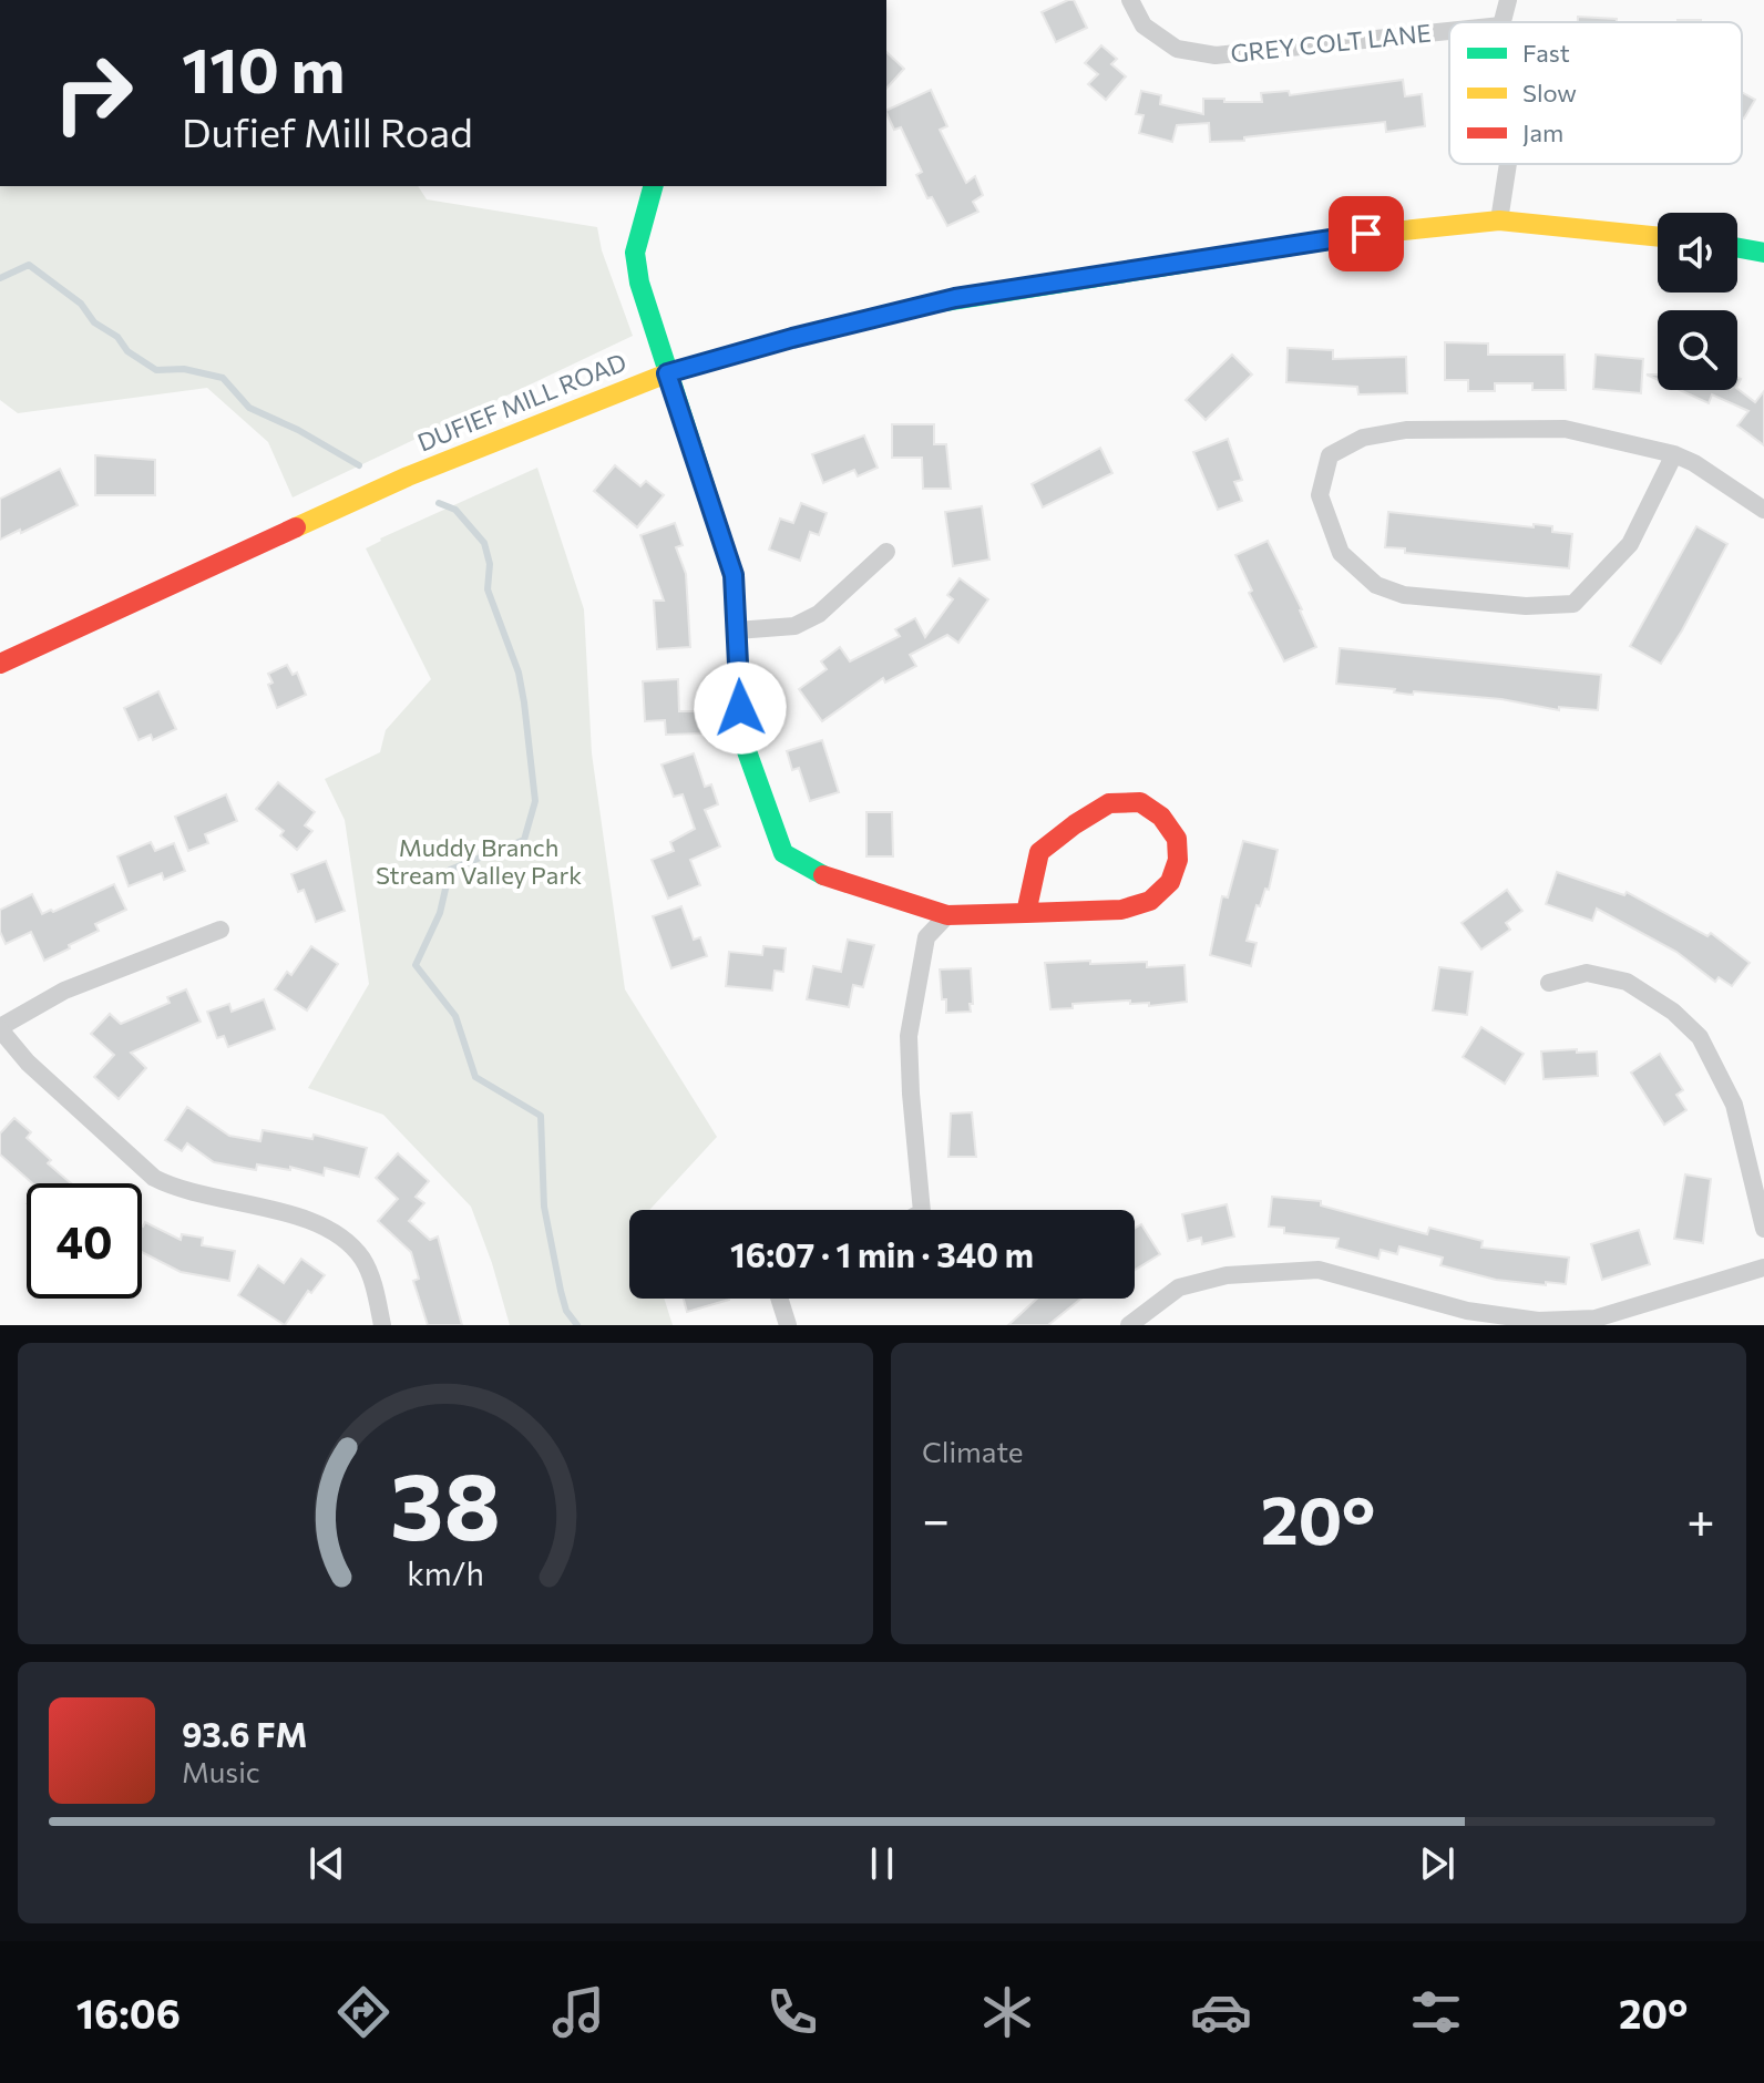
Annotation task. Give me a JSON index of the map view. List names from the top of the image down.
{
  "streets": {
    "main road": ["DUFIEF MILL ROAD"],
    "street": ["GREY COLT LANE"]
  },
  "parks": ["Muddy Branch Stream Valley Park"],
  "legend": ["Fast", "Slow", "Jam"],
  "page": {
    "turn": ["110 m", "Dufief Mill Road"],
    "limit": "40",
    "trip": "16:07 · 1 min · 340 m",
    "tile": "Climate",
    "heat": ["−", "20°", "+"],
    "song": ["93.6 FM", "Music"],
    "tabs": ["16:06", "20°"],
    "gauge": ["38", "km/h"]
  }
}
